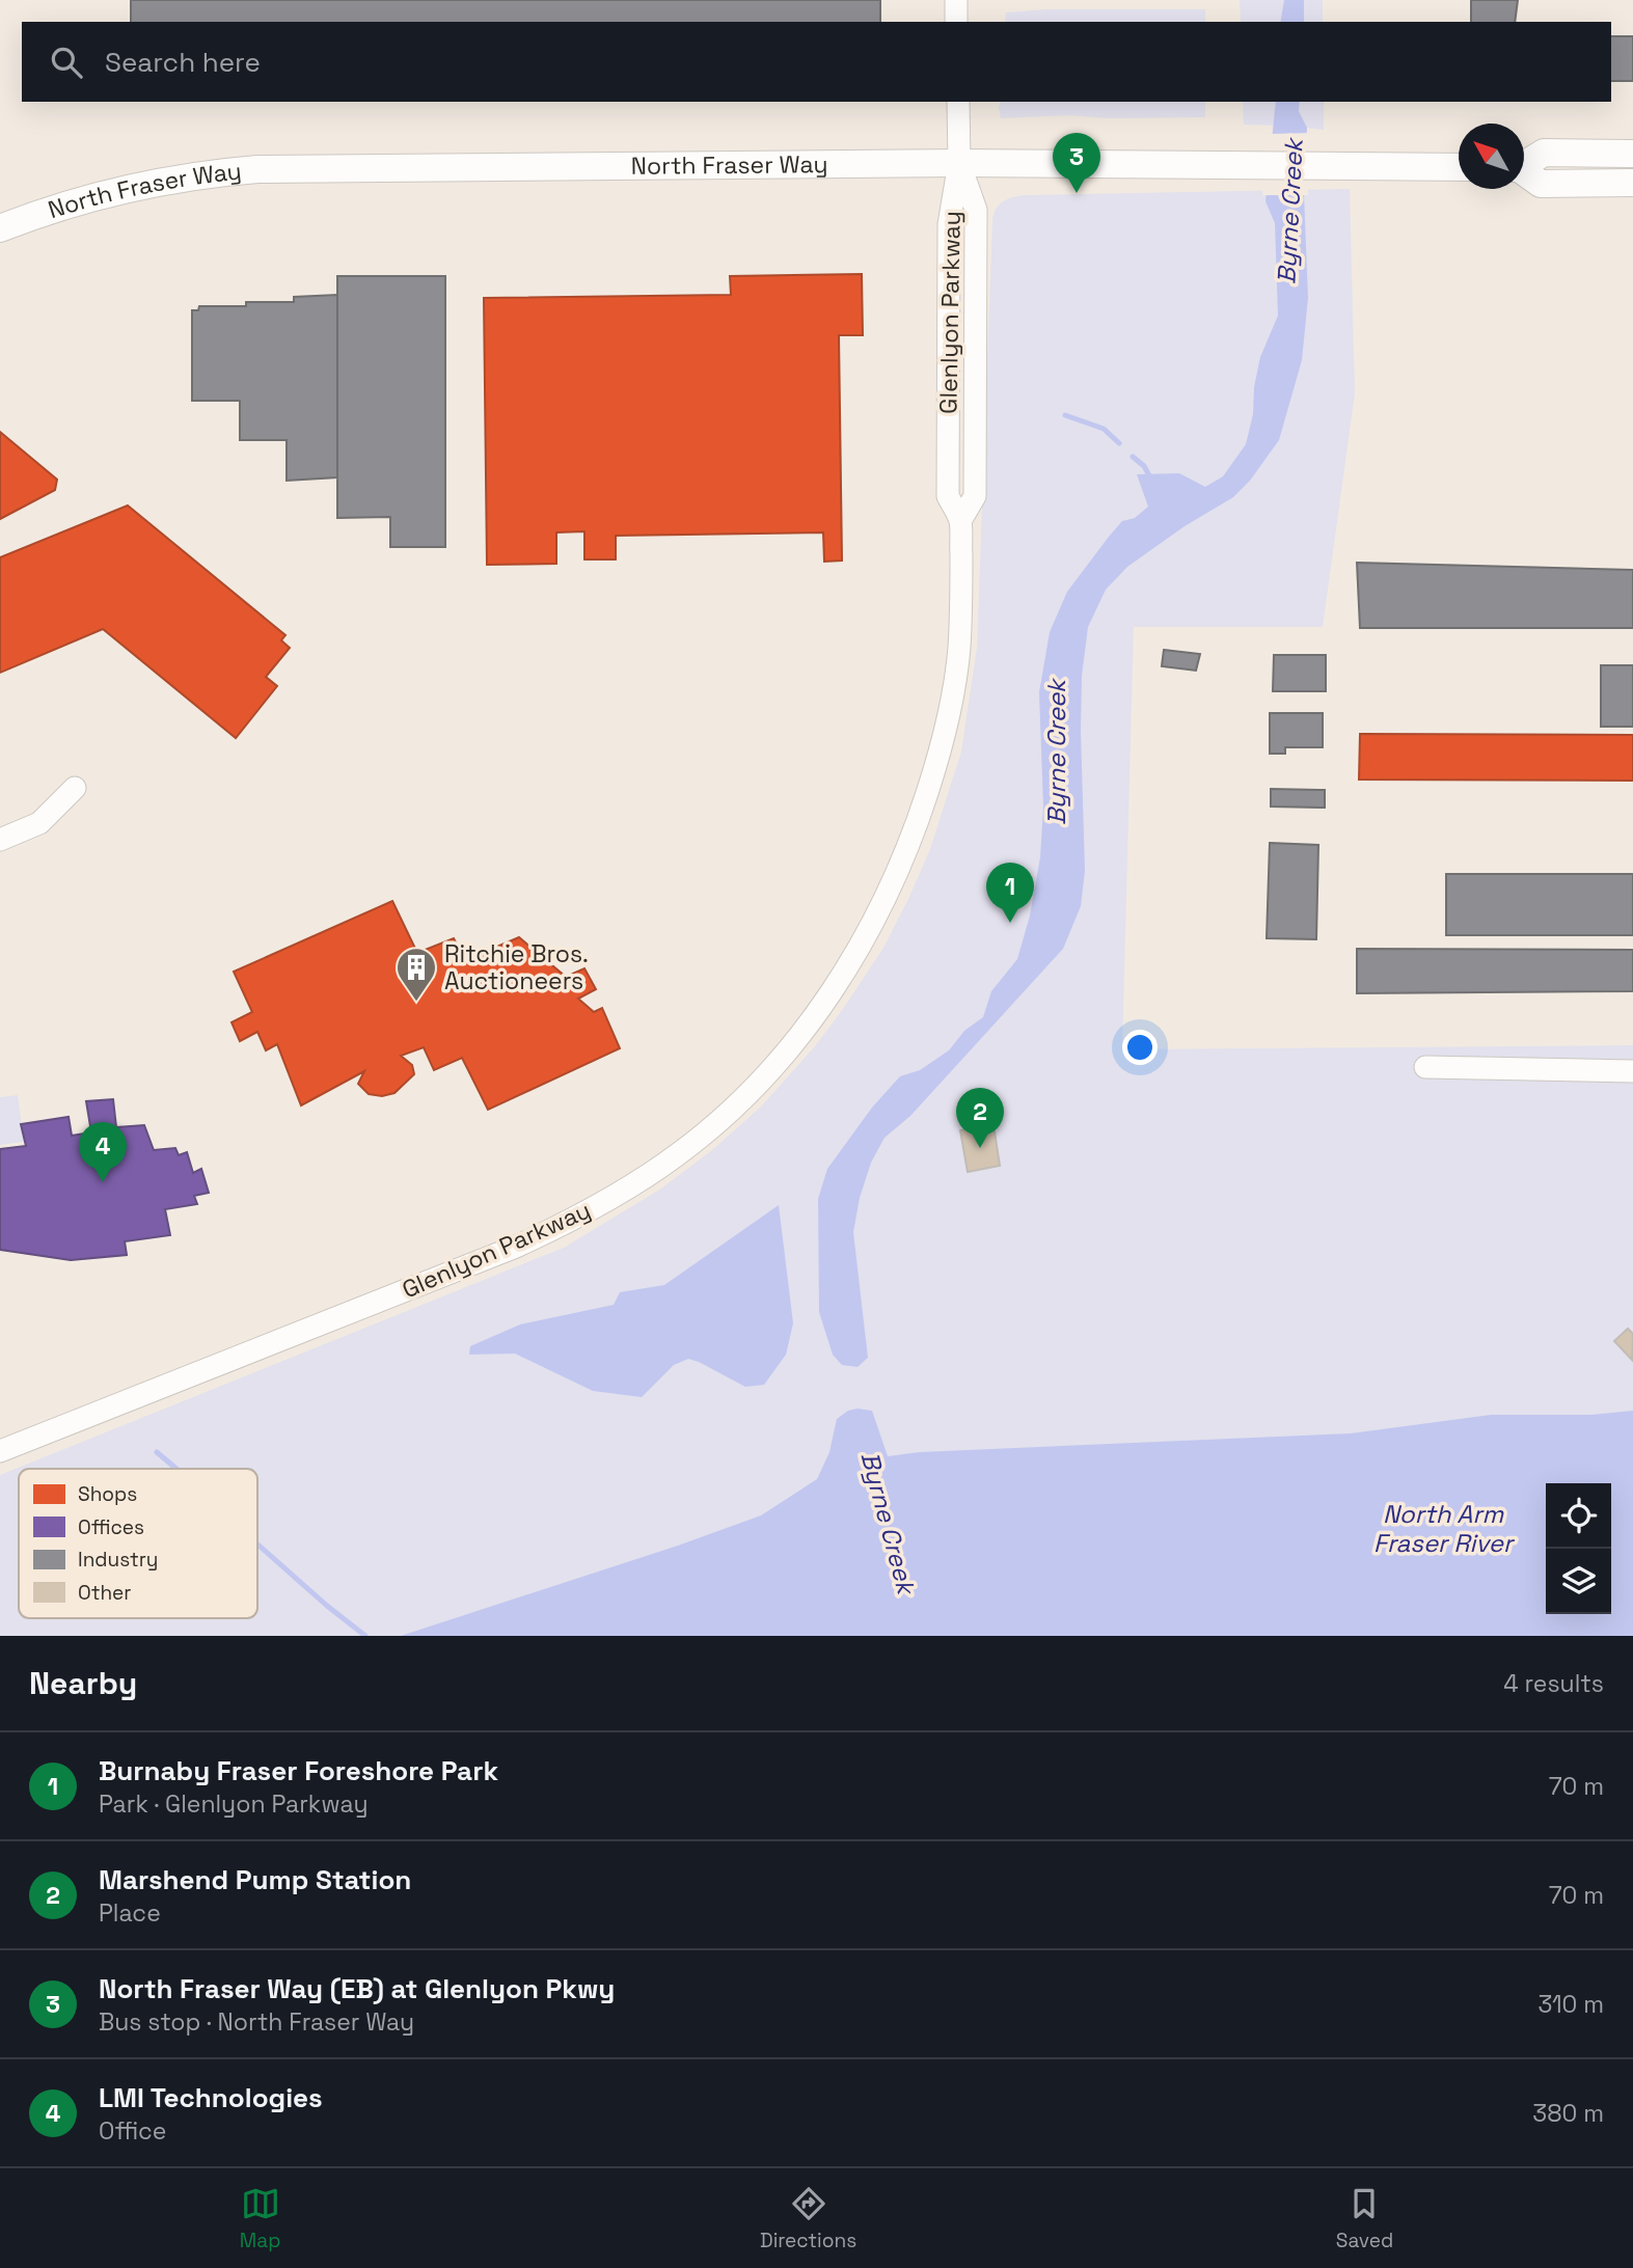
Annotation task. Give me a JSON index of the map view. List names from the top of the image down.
{
  "streets": {
    "street": ["North Fraser Way", "Glenlyon Parkway"]
  },
  "crossings": [
    ["North Fraser Way", "Glenlyon Parkway"]
  ],
  "water": ["Byrne Creek", "North Arm Fraser River"],
  "places": {
    "building": ["Ritchie Bros. Auctioneers"]
  },
  "legend": [
    "Shops",
    "Offices",
    "Industry",
    "Other"
  ],
  "north": "top left",
  "page": {
    "search": "Search here",
    "pins": [
      "3",
      "1",
      "2",
      "4"
    ],
    "heading": ["Nearby", "4 results"],
    "list": [
      {
        "mark": "1",
        "name": "Burnaby Fraser Foreshore Park",
        "note": "Park · Glenlyon Parkway",
        "value": "70 m"
      },
      {
        "mark": "2",
        "name": "Marshend Pump Station",
        "note": "Place",
        "value": "70 m"
      },
      {
        "mark": "3",
        "name": "North Fraser Way (EB) at Glenlyon Pkwy",
        "note": "Bus stop · North Fraser Way",
        "value": "310 m"
      },
      {
        "mark": "4",
        "name": "LMI Technologies",
        "note": "Office",
        "value": "380 m"
      }
    ],
    "nav": ["Map", "Directions", "Saved"]
  }
}
